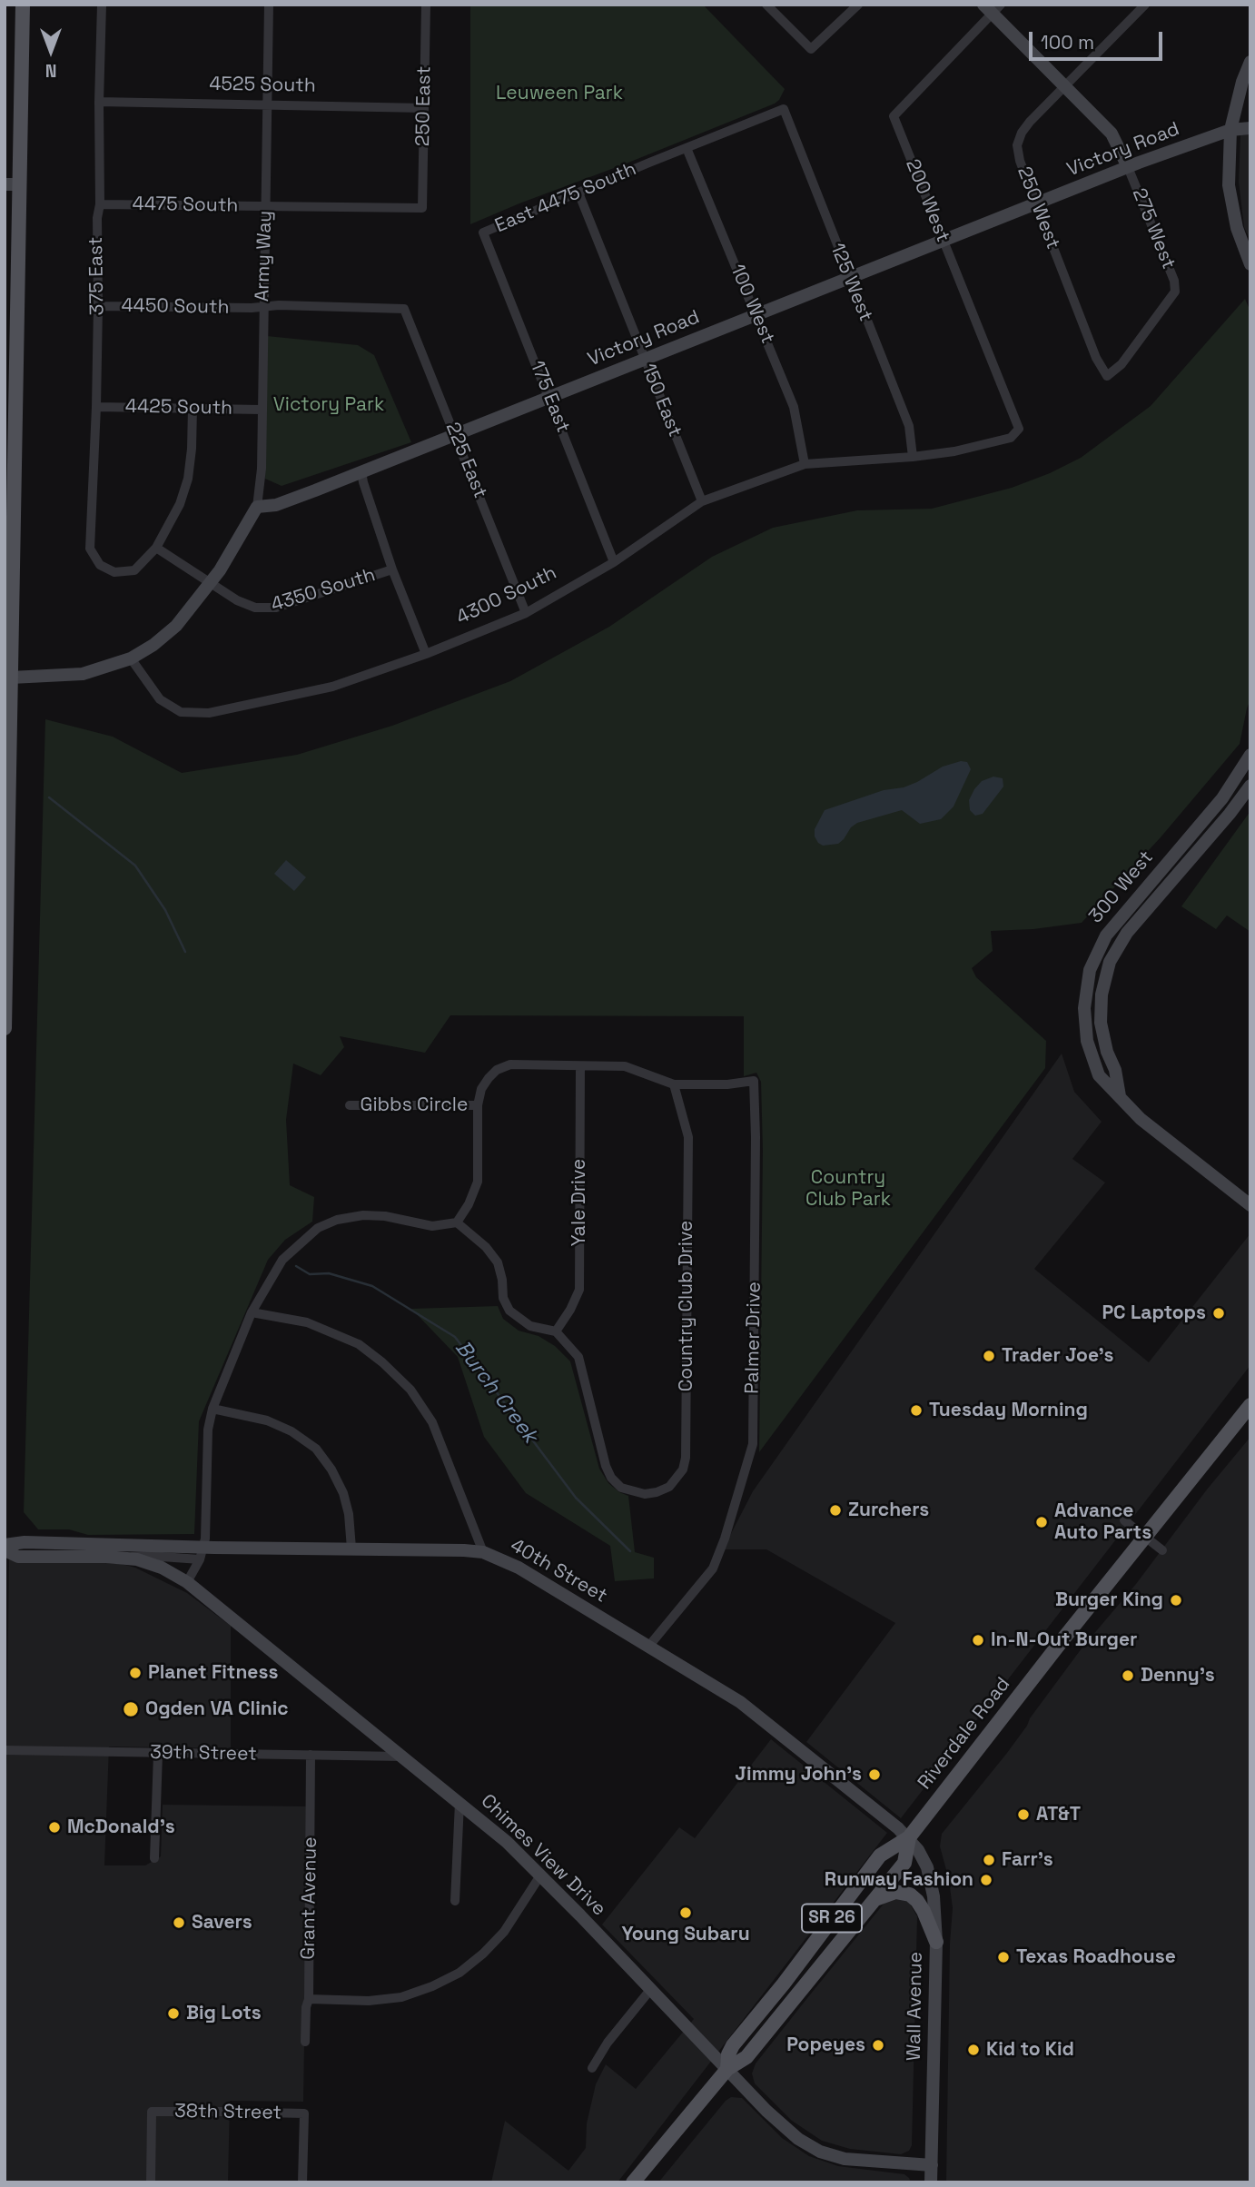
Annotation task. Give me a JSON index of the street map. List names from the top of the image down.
{
  "streets": {
    "main road": [
      "Victory Road",
      "300 West",
      "40th Street",
      "Riverdale Road",
      "Chimes View Drive",
      "SR 26",
      "Wall Avenue"
    ],
    "street": [
      "4525 South",
      "250 East",
      "East 4475 South",
      "200 West",
      "4475 South",
      "250 West",
      "275 West",
      "Army Way",
      "375 East",
      "125 West",
      "100 West",
      "4450 South",
      "175 East",
      "150 East",
      "4425 South",
      "225 East",
      "4350 South",
      "4300 South",
      "Gibbs Circle",
      "Yale Drive",
      "Country Club Drive",
      "Palmer Drive",
      "39th Street",
      "Grant Avenue",
      "38th Street"
    ]
  },
  "crossings": [
    ["4525 South", "250 East"],
    ["4525 South", "Army Way"],
    ["4525 South", "375 East"],
    ["250 East", "4475 South"],
    ["Victory Road", "200 West"],
    ["Victory Road", "250 West"],
    ["Victory Road", "275 West"],
    ["Victory Road", "Army Way"],
    ["Victory Road", "125 West"],
    ["Victory Road", "100 West"],
    ["Victory Road", "175 East"],
    ["Victory Road", "150 East"],
    ["Victory Road", "225 East"],
    ["East 4475 South", "125 West"],
    ["East 4475 South", "100 West"],
    ["East 4475 South", "175 East"],
    ["East 4475 South", "150 East"],
    ["200 West", "4300 South"],
    ["4475 South", "Army Way"],
    ["4475 South", "375 East"],
    ["250 West", "275 West"],
    ["Army Way", "4450 South"],
    ["Army Way", "4425 South"],
    ["375 East", "4450 South"],
    ["375 East", "4425 South"],
    ["375 East", "4350 South"],
    ["125 West", "4300 South"],
    ["100 West", "4300 South"],
    ["4450 South", "225 East"],
    ["175 East", "4300 South"],
    ["150 East", "4300 South"],
    ["225 East", "4300 South"],
    ["Yale Drive", "Country Club Drive"],
    ["Country Club Drive", "Palmer Drive"],
    ["Palmer Drive", "40th Street"],
    ["40th Street", "Riverdale Road"],
    ["40th Street", "Chimes View Drive"],
    ["40th Street", "SR 26"],
    ["40th Street", "Wall Avenue"],
    ["Riverdale Road", "SR 26"],
    ["Riverdale Road", "Wall Avenue"],
    ["39th Street", "Chimes View Drive"],
    ["39th Street", "Grant Avenue"],
    ["Chimes View Drive", "SR 26"],
    ["Chimes View Drive", "Wall Avenue"],
    ["SR 26", "Wall Avenue"]
  ],
  "water": ["Burch Creek"],
  "parks": ["Leuween Park", "Victory Park", "Country Club Park"],
  "places": [
    "PC Laptops",
    "Trader Joe's",
    "Tuesday Morning",
    "Zurchers",
    "Advance Auto Parts",
    "Burger King",
    "In-N-Out Burger",
    "Planet Fitness",
    "Denny's",
    "Ogden VA Clinic",
    "Jimmy John's",
    "AT&T",
    "McDonald's",
    "Farr's",
    "Runway Fashion",
    "Young Subaru",
    "Savers",
    "Texas Roadhouse",
    "Big Lots",
    "Popeyes",
    "Kid to Kid"
  ],
  "scale_bar": "100 m",
  "north": "bottom"
}
